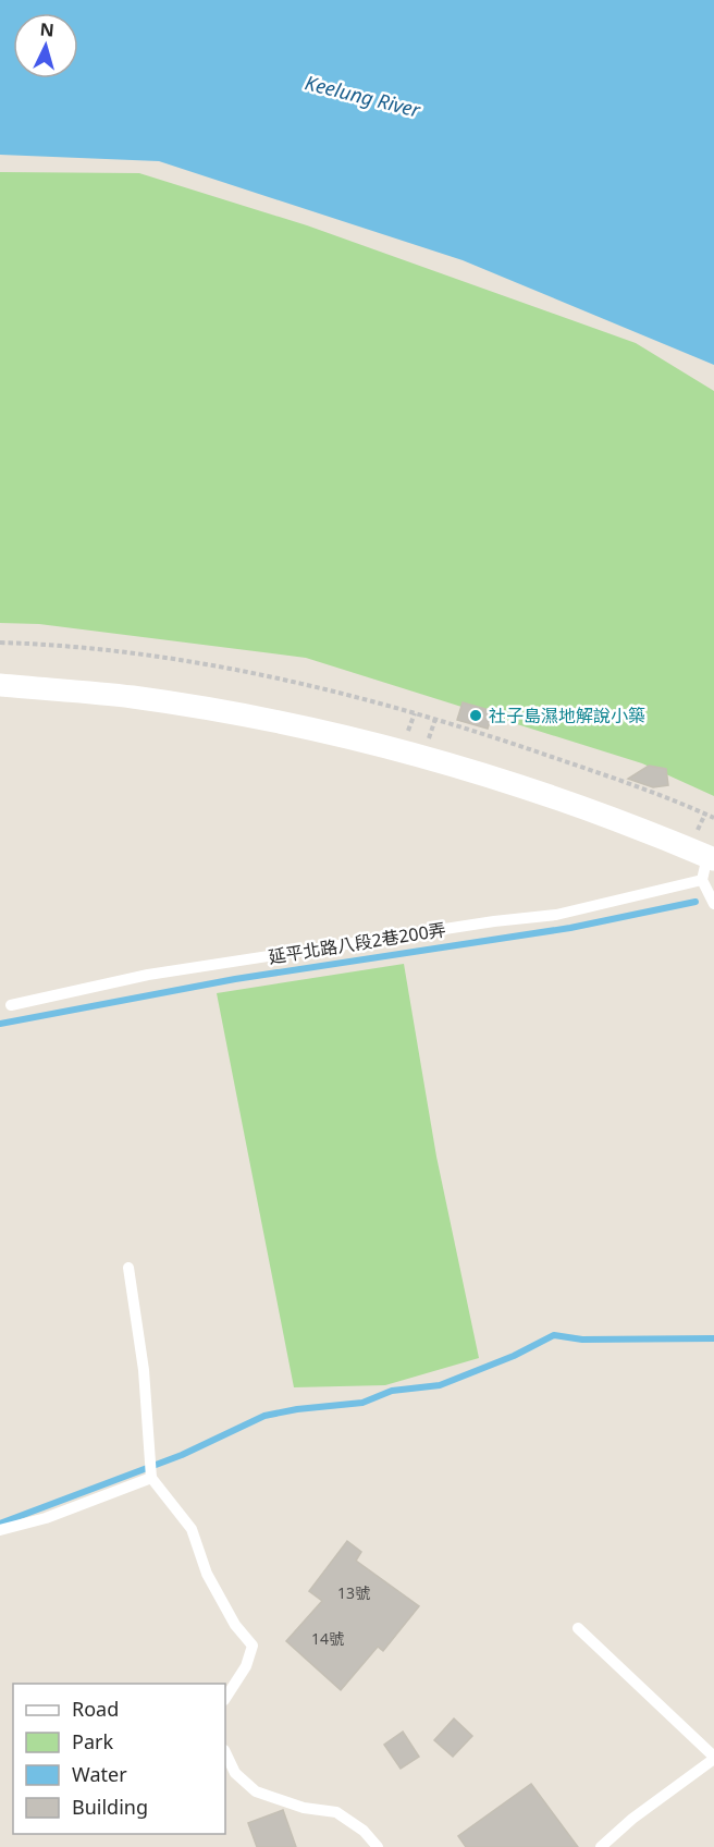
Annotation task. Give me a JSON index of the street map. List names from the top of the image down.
{
  "streets": {
    "lane": ["延平北路八段2巷200弄"]
  },
  "water": ["Keelung River"],
  "places": ["社子島濕地解說小築"],
  "house_numbers": ["13號", "14號"],
  "legend": [
    "Road",
    "Park",
    "Water",
    "Building"
  ],
  "north": "top"
}
